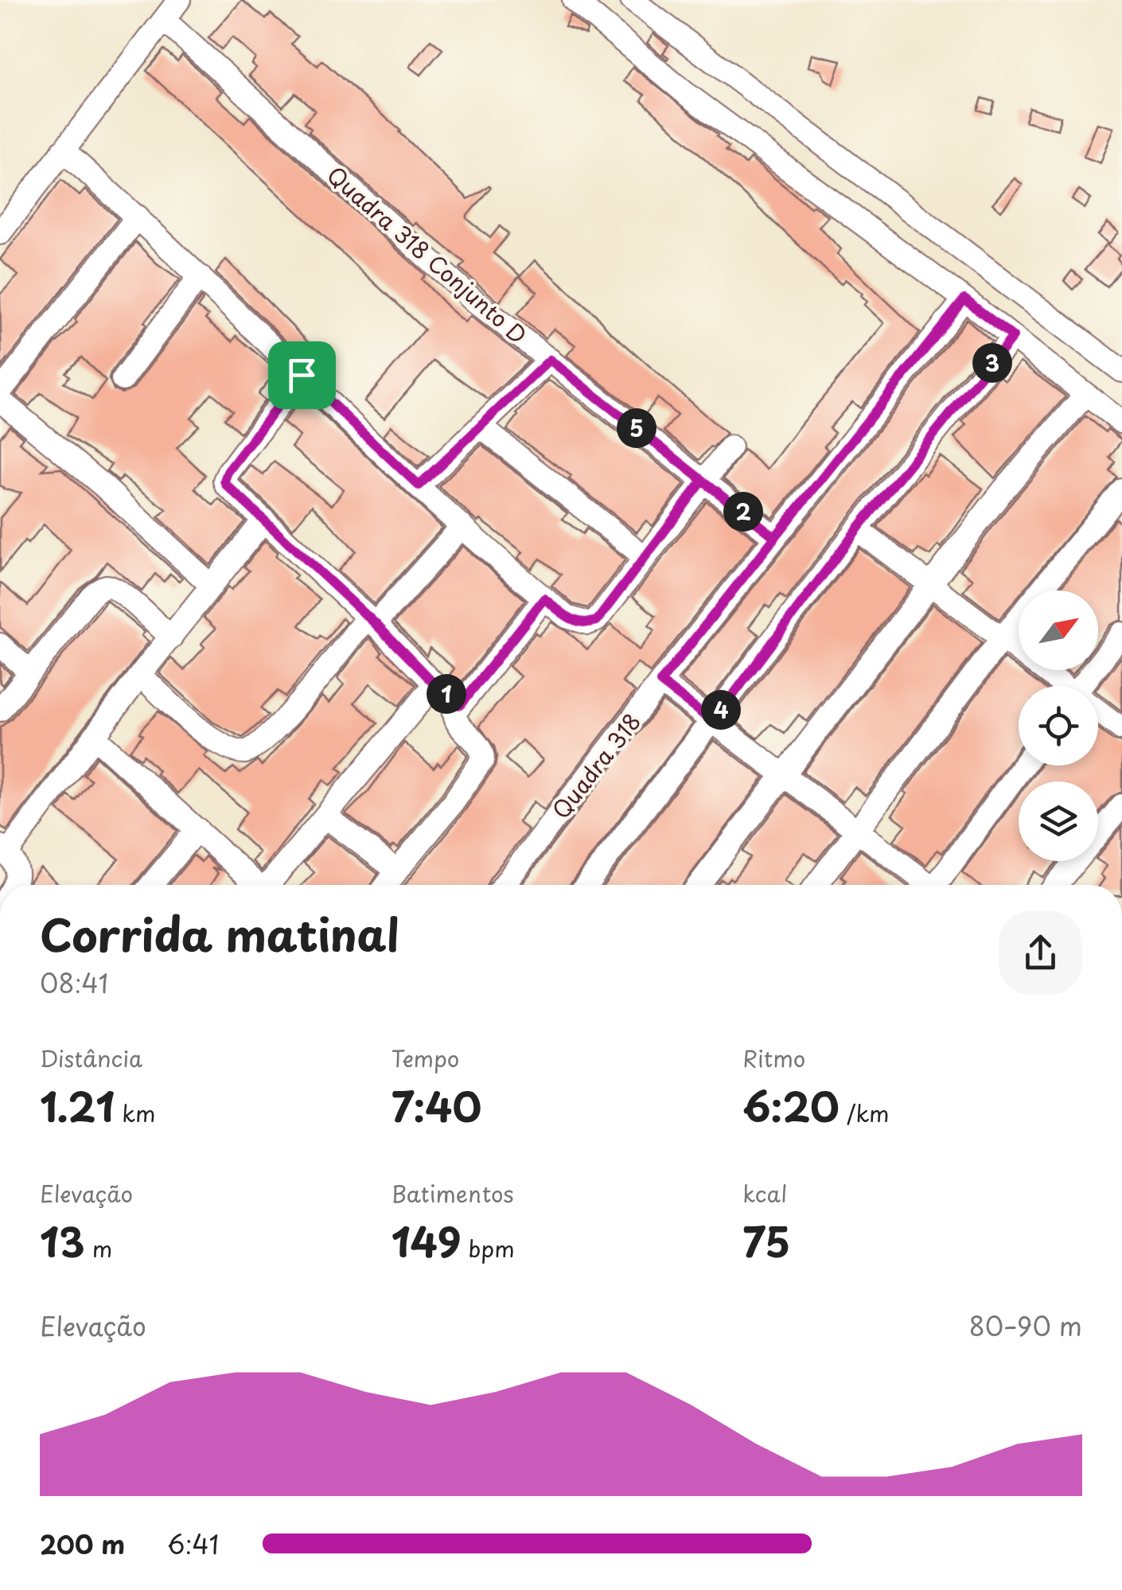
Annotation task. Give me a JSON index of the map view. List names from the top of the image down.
{
  "streets": {
    "street": ["Quadra 318 Conjunto D", "Quadra 318"]
  },
  "crossings": [
    ["Quadra 318 Conjunto D", "Quadra 318"]
  ],
  "north": "top right",
  "page": {
    "pins": [
      "3",
      "5",
      "2",
      "1",
      "4"
    ],
    "heading": ["Corrida matinal", "08:41"],
    "stats": [
      ["Distância", "1.21 km"],
      ["Tempo", "7:40"],
      ["Ritmo", "6:20 /km"],
      ["Elevação", "13 m"],
      ["Batimentos", "149 bpm"],
      ["kcal", "75"]
    ],
    "chart": ["Elevação", "80–90 m"],
    "list": [
      {
        "name": "200 m",
        "note": "6:41"
      }
    ]
  }
}
